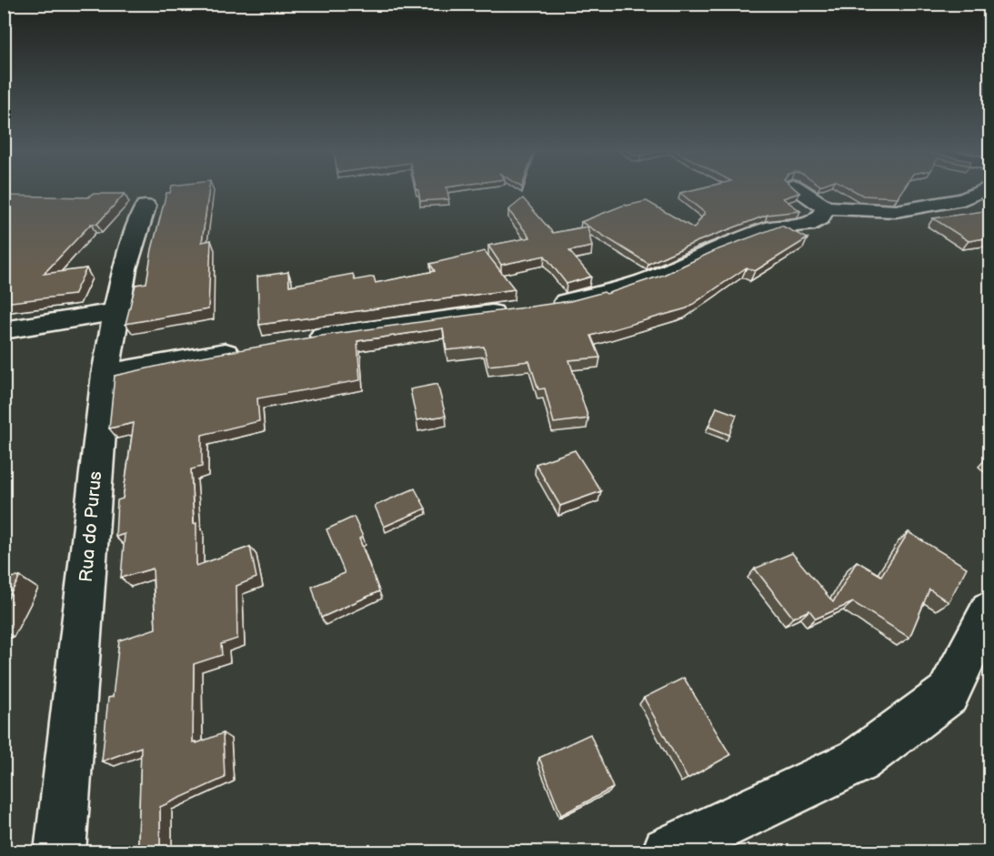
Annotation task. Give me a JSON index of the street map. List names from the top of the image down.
{
  "streets": {
    "street": ["Rua do Purus"]
  }
}
